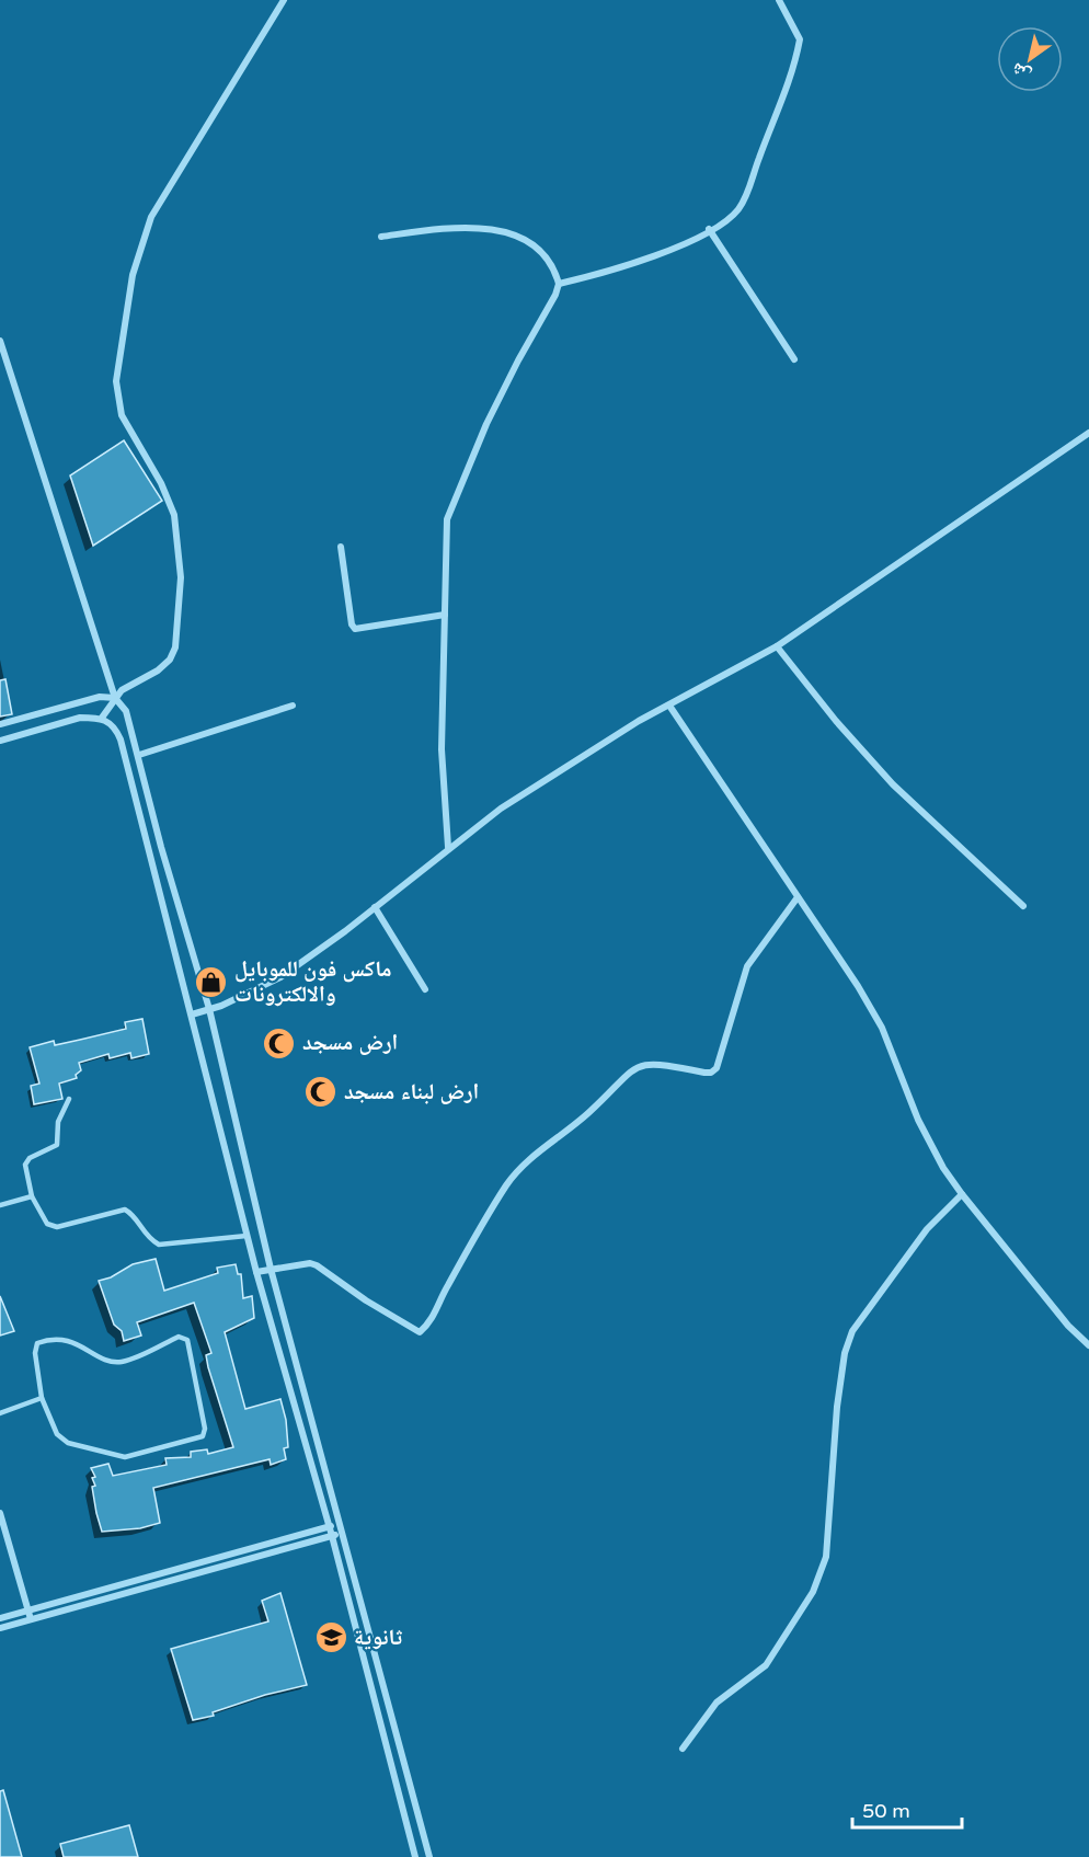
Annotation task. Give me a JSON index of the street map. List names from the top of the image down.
{
  "places": {
    "shop": ["ماكس فون للموبايل والالكترونات"],
    "mosque": ["ارض مسجد", "ارض لبناء مسجد"],
    "school or university": ["ثانوية"]
  },
  "scale_bar": "50 m",
  "north": "bottom left"
}
